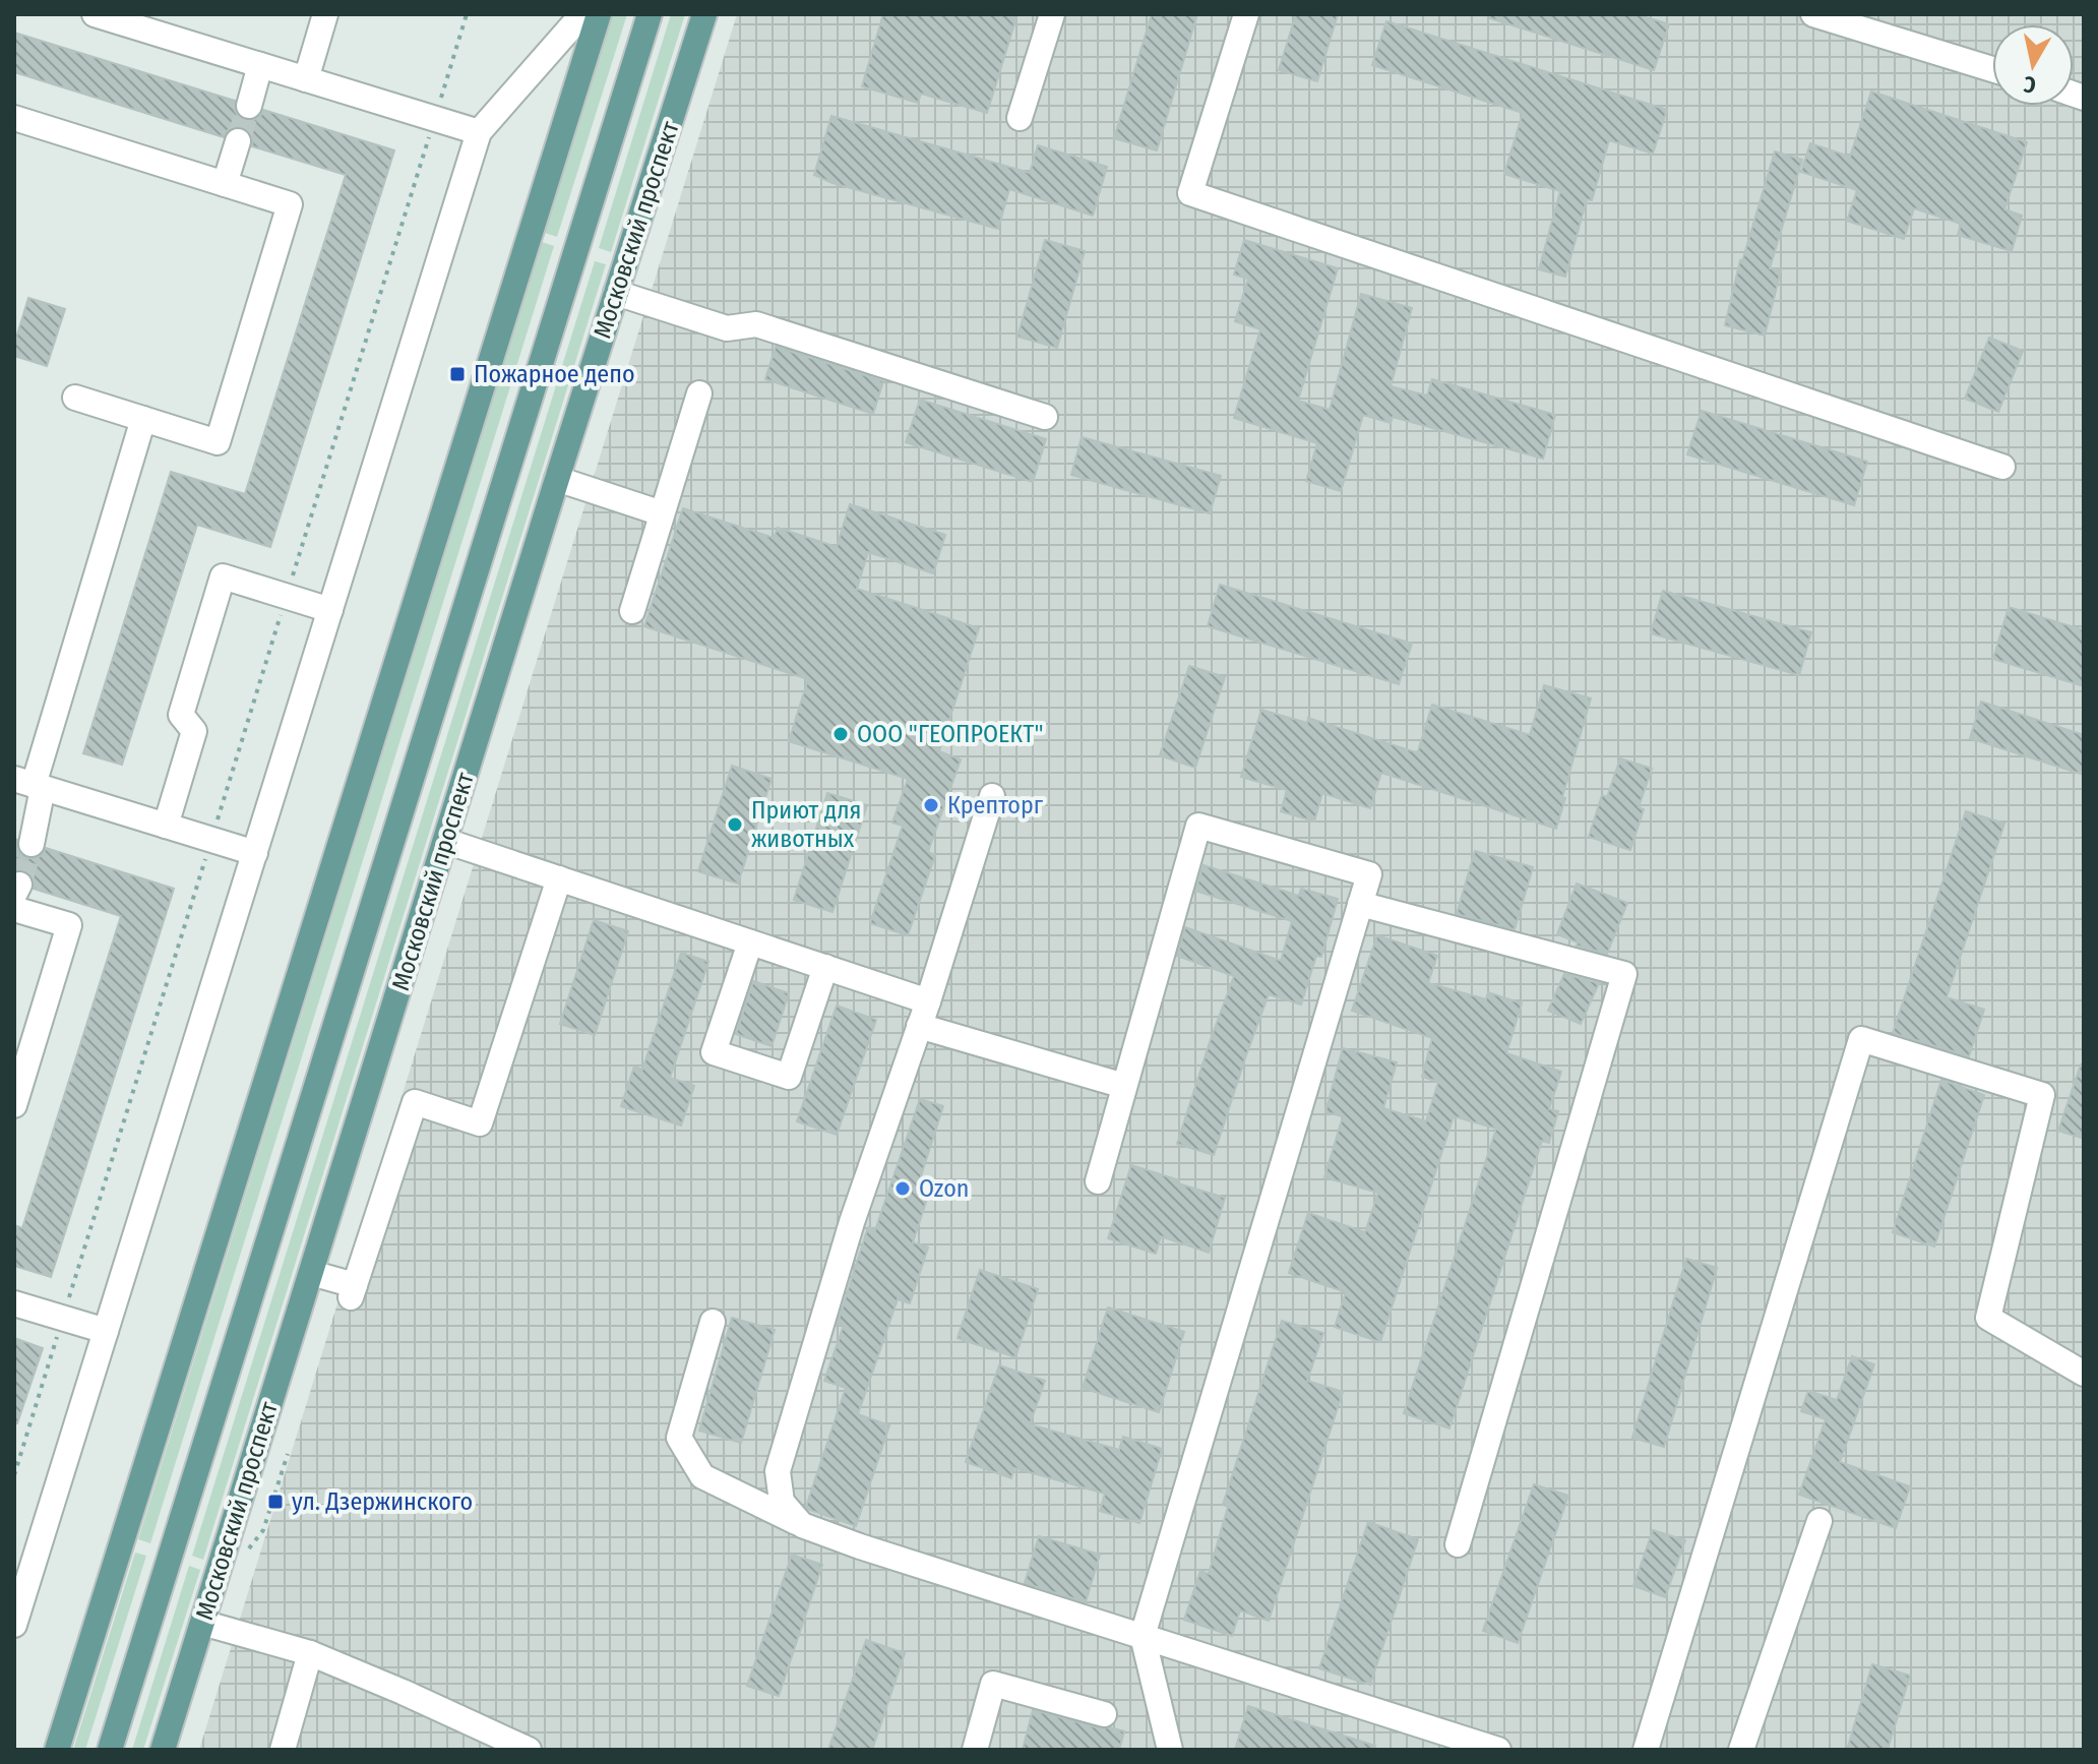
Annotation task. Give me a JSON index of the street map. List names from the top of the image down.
{
  "streets": {
    "main road": ["Московский проспект"]
  },
  "places": {
    "transit": ["Пожарное депо", "ул. Дзержинского"],
    "other": [
      "ООО \"ГЕОПРОЕКТ\"",
      "Крепторг",
      "Приют для животных",
      "Ozon"
    ]
  },
  "north": "bottom"
}
